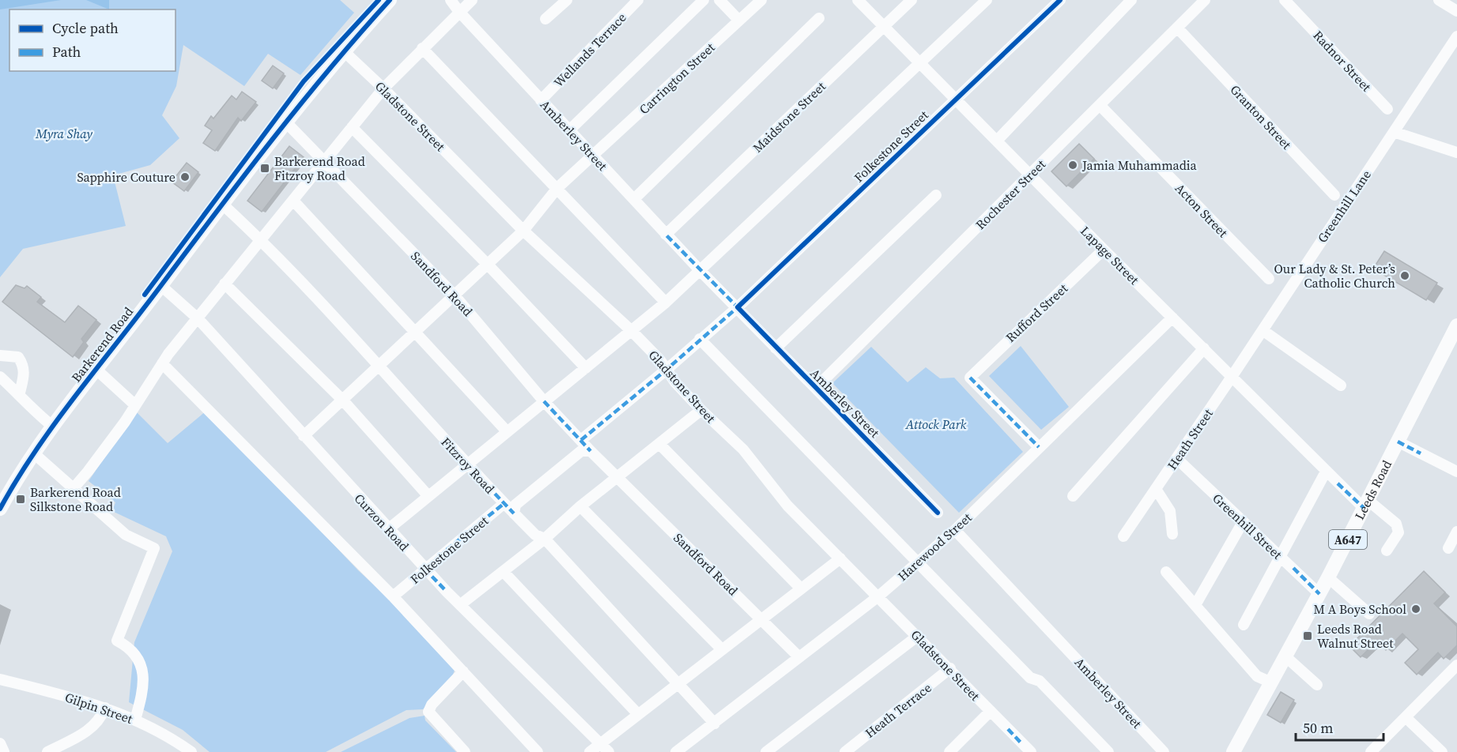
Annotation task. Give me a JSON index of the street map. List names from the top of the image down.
{
  "streets": {
    "main road": ["Barkerend Road", "Leeds Road", "A647"],
    "street": [
      "Wellands Terrace",
      "Radnor Street",
      "Carrington Street",
      "Gladstone Street",
      "Maidstone Street",
      "Granton Street",
      "Amberley Street",
      "Folkestone Street",
      "Rochester Street",
      "Greenhill Lane",
      "Acton Street",
      "Lapage Street",
      "Sandford Road",
      "Rufford Street",
      "Heath Street",
      "Fitzroy Road",
      "Curzon Road",
      "Greenhill Street",
      "Harewood Street",
      "Gilpin Street",
      "Heath Terrace"
    ]
  },
  "crossings": [
    ["Wellands Terrace", "Amberley Street"],
    ["Carrington Street", "Gladstone Street"],
    ["Carrington Street", "Amberley Street"],
    ["Carrington Street", "Sandford Road"],
    ["Carrington Street", "Fitzroy Road"],
    ["Carrington Street", "Curzon Road"],
    ["Gladstone Street", "Folkestone Street"],
    ["Gladstone Street", "Barkerend Road"],
    ["Gladstone Street", "Harewood Street"],
    ["Gladstone Street", "Heath Terrace"],
    ["Maidstone Street", "Amberley Street"],
    ["Maidstone Street", "Lapage Street"],
    ["Granton Street", "Rochester Street"],
    ["Amberley Street", "Folkestone Street"],
    ["Amberley Street", "Rochester Street"],
    ["Amberley Street", "Harewood Street"],
    ["Folkestone Street", "Lapage Street"],
    ["Folkestone Street", "Sandford Road"],
    ["Folkestone Street", "Fitzroy Road"],
    ["Folkestone Street", "Curzon Road"],
    ["Rochester Street", "Acton Street"],
    ["Rochester Street", "Lapage Street"],
    ["Greenhill Lane", "Lapage Street"],
    ["Greenhill Lane", "Heath Street"],
    ["Lapage Street", "Rufford Street"],
    ["Lapage Street", "Heath Street"],
    ["Lapage Street", "Leeds Road"],
    ["Lapage Street", "Harewood Street"],
    ["Sandford Road", "Barkerend Road"],
    ["Sandford Road", "Harewood Street"],
    ["Rufford Street", "Harewood Street"],
    ["Barkerend Road", "Fitzroy Road"],
    ["Barkerend Road", "Curzon Road"],
    ["Heath Street", "Greenhill Street"],
    ["Fitzroy Road", "Harewood Street"],
    ["Leeds Road", "Greenhill Street"]
  ],
  "parks": ["Myra Shay", "Attock Park"],
  "places": {
    "other": [
      "Jamia Muhammadia",
      "Sapphire Couture",
      "Our Lady & St. Peter’s Catholic Church",
      "M A Boys School"
    ],
    "transit": ["Barkerend Road Fitzroy Road", "Barkerend Road Silkstone Road", "Leeds Road Walnut Street"]
  },
  "legend": ["Cycle path", "Path"],
  "scale_bar": "50 m"
}
